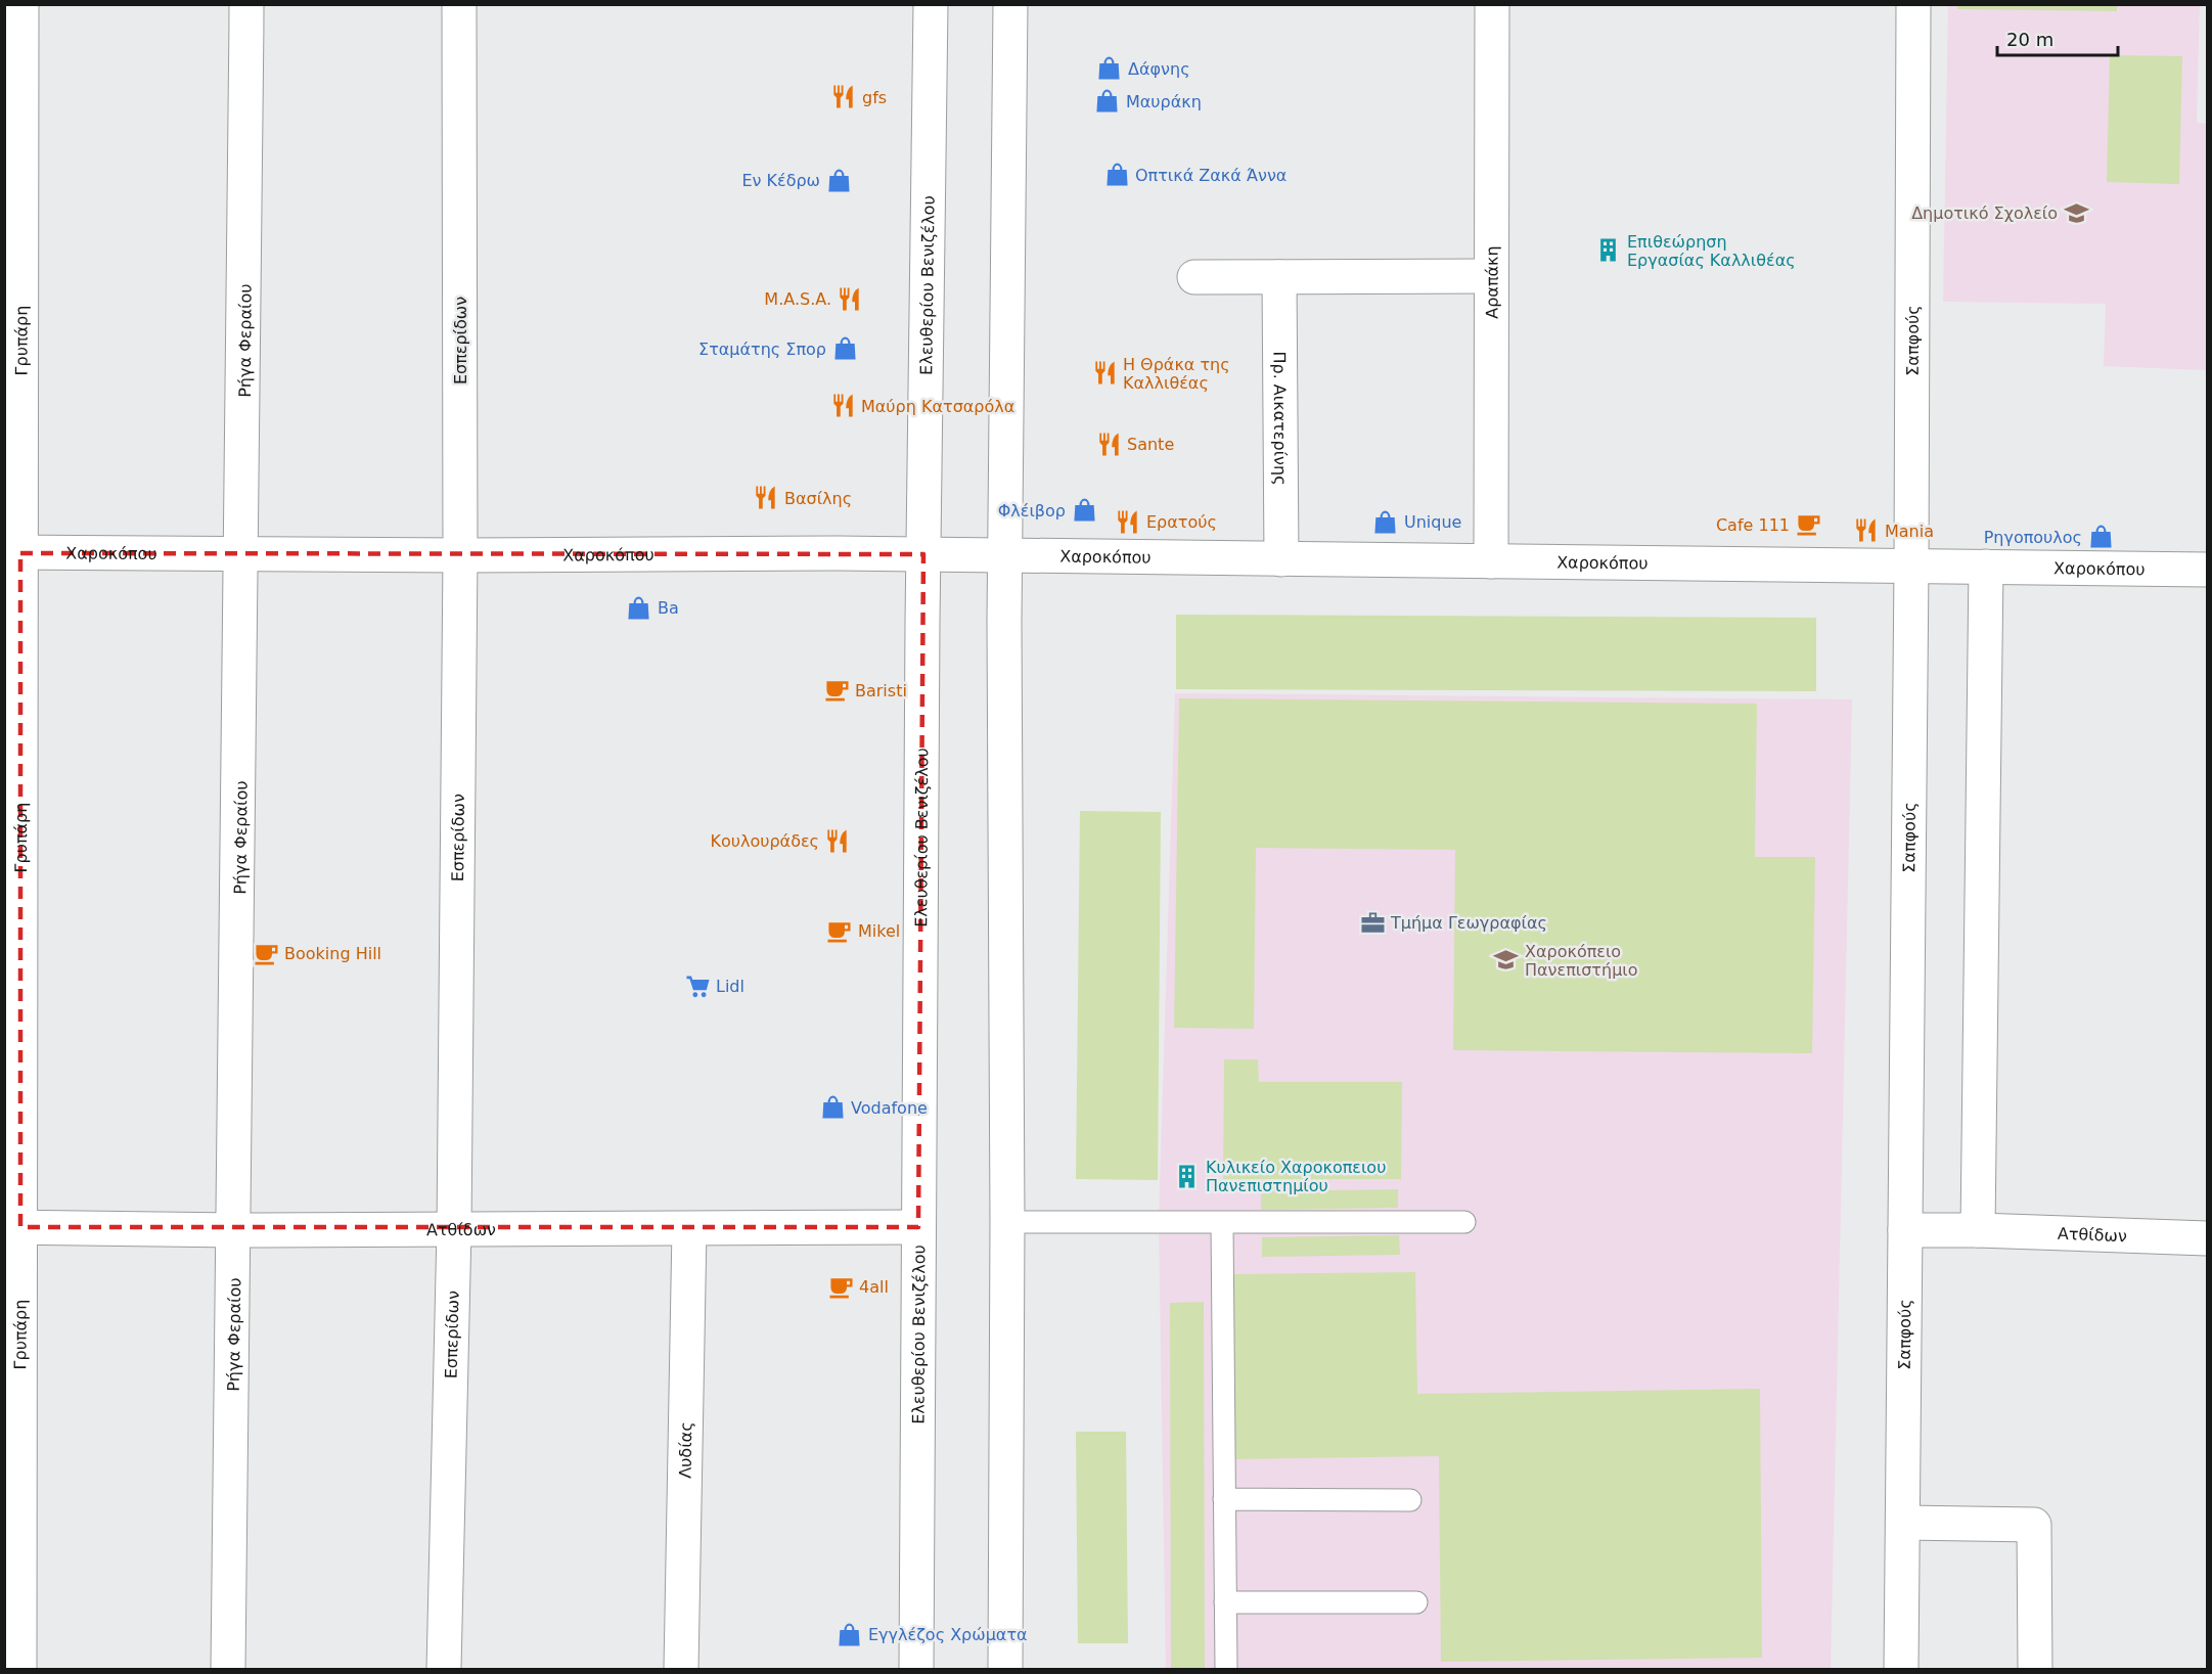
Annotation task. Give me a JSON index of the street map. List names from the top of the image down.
{
  "streets": {
    "street": [
      "Αραπάκη",
      "Ελευθερίου Βενιζέλου",
      "Γρυπάρη",
      "Ρήγα Φεραίου",
      "Εσπερίδων",
      "Σαπφούς",
      "Πρ. Αικατερίνης",
      "Χαροκόπου",
      "Ατθίδων",
      "Λυδίας"
    ]
  },
  "crossings": [
    ["Αραπάκη", "Χαροκόπου"],
    ["Ελευθερίου Βενιζέλου", "Χαροκόπου"],
    ["Ελευθερίου Βενιζέλου", "Ατθίδων"],
    ["Γρυπάρη", "Χαροκόπου"],
    ["Γρυπάρη", "Ατθίδων"],
    ["Ρήγα Φεραίου", "Χαροκόπου"],
    ["Ρήγα Φεραίου", "Ατθίδων"],
    ["Εσπερίδων", "Χαροκόπου"],
    ["Εσπερίδων", "Ατθίδων"],
    ["Σαπφούς", "Χαροκόπου"],
    ["Σαπφούς", "Ατθίδων"],
    ["Πρ. Αικατερίνης", "Χαροκόπου"],
    ["Ατθίδων", "Λυδίας"]
  ],
  "places": {
    "shop": [
      "Δάφνης",
      "Μαυράκη",
      "Οπτικά Ζακά Άννα",
      "Εν Κέδρω",
      "Σταμάτης Σπορ",
      "Φλέιβορ",
      "Unique",
      "Ρηγοπουλος",
      "Ba",
      "Vodafone",
      "Εγγλέζος Χρώματα"
    ],
    "restaurant": [
      "gfs",
      "M.A.S.A.",
      "Η Θράκα της Καλλιθέας",
      "Μαύρη Κατσαρόλα",
      "Sante",
      "Βασίλης",
      "Ερατούς",
      "Mania",
      "Κουλουράδες"
    ],
    "school or university": ["Δημοτικό Σχολείο", "Χαροκόπειο Πανεπιστήμιο"],
    "building": ["Επιθεώρηση Εργασίας Καλλιθέας", "Κυλικείο Χαροκοπειου Πανεπιστημίου"],
    "cafe": [
      "Cafe 111",
      "Baristi",
      "Mikel",
      "Booking Hill",
      "4all"
    ],
    "office": ["Τμήμα Γεωγραφίας"],
    "supermarket": ["Lidl"]
  },
  "scale_bar": "20 m"
}
